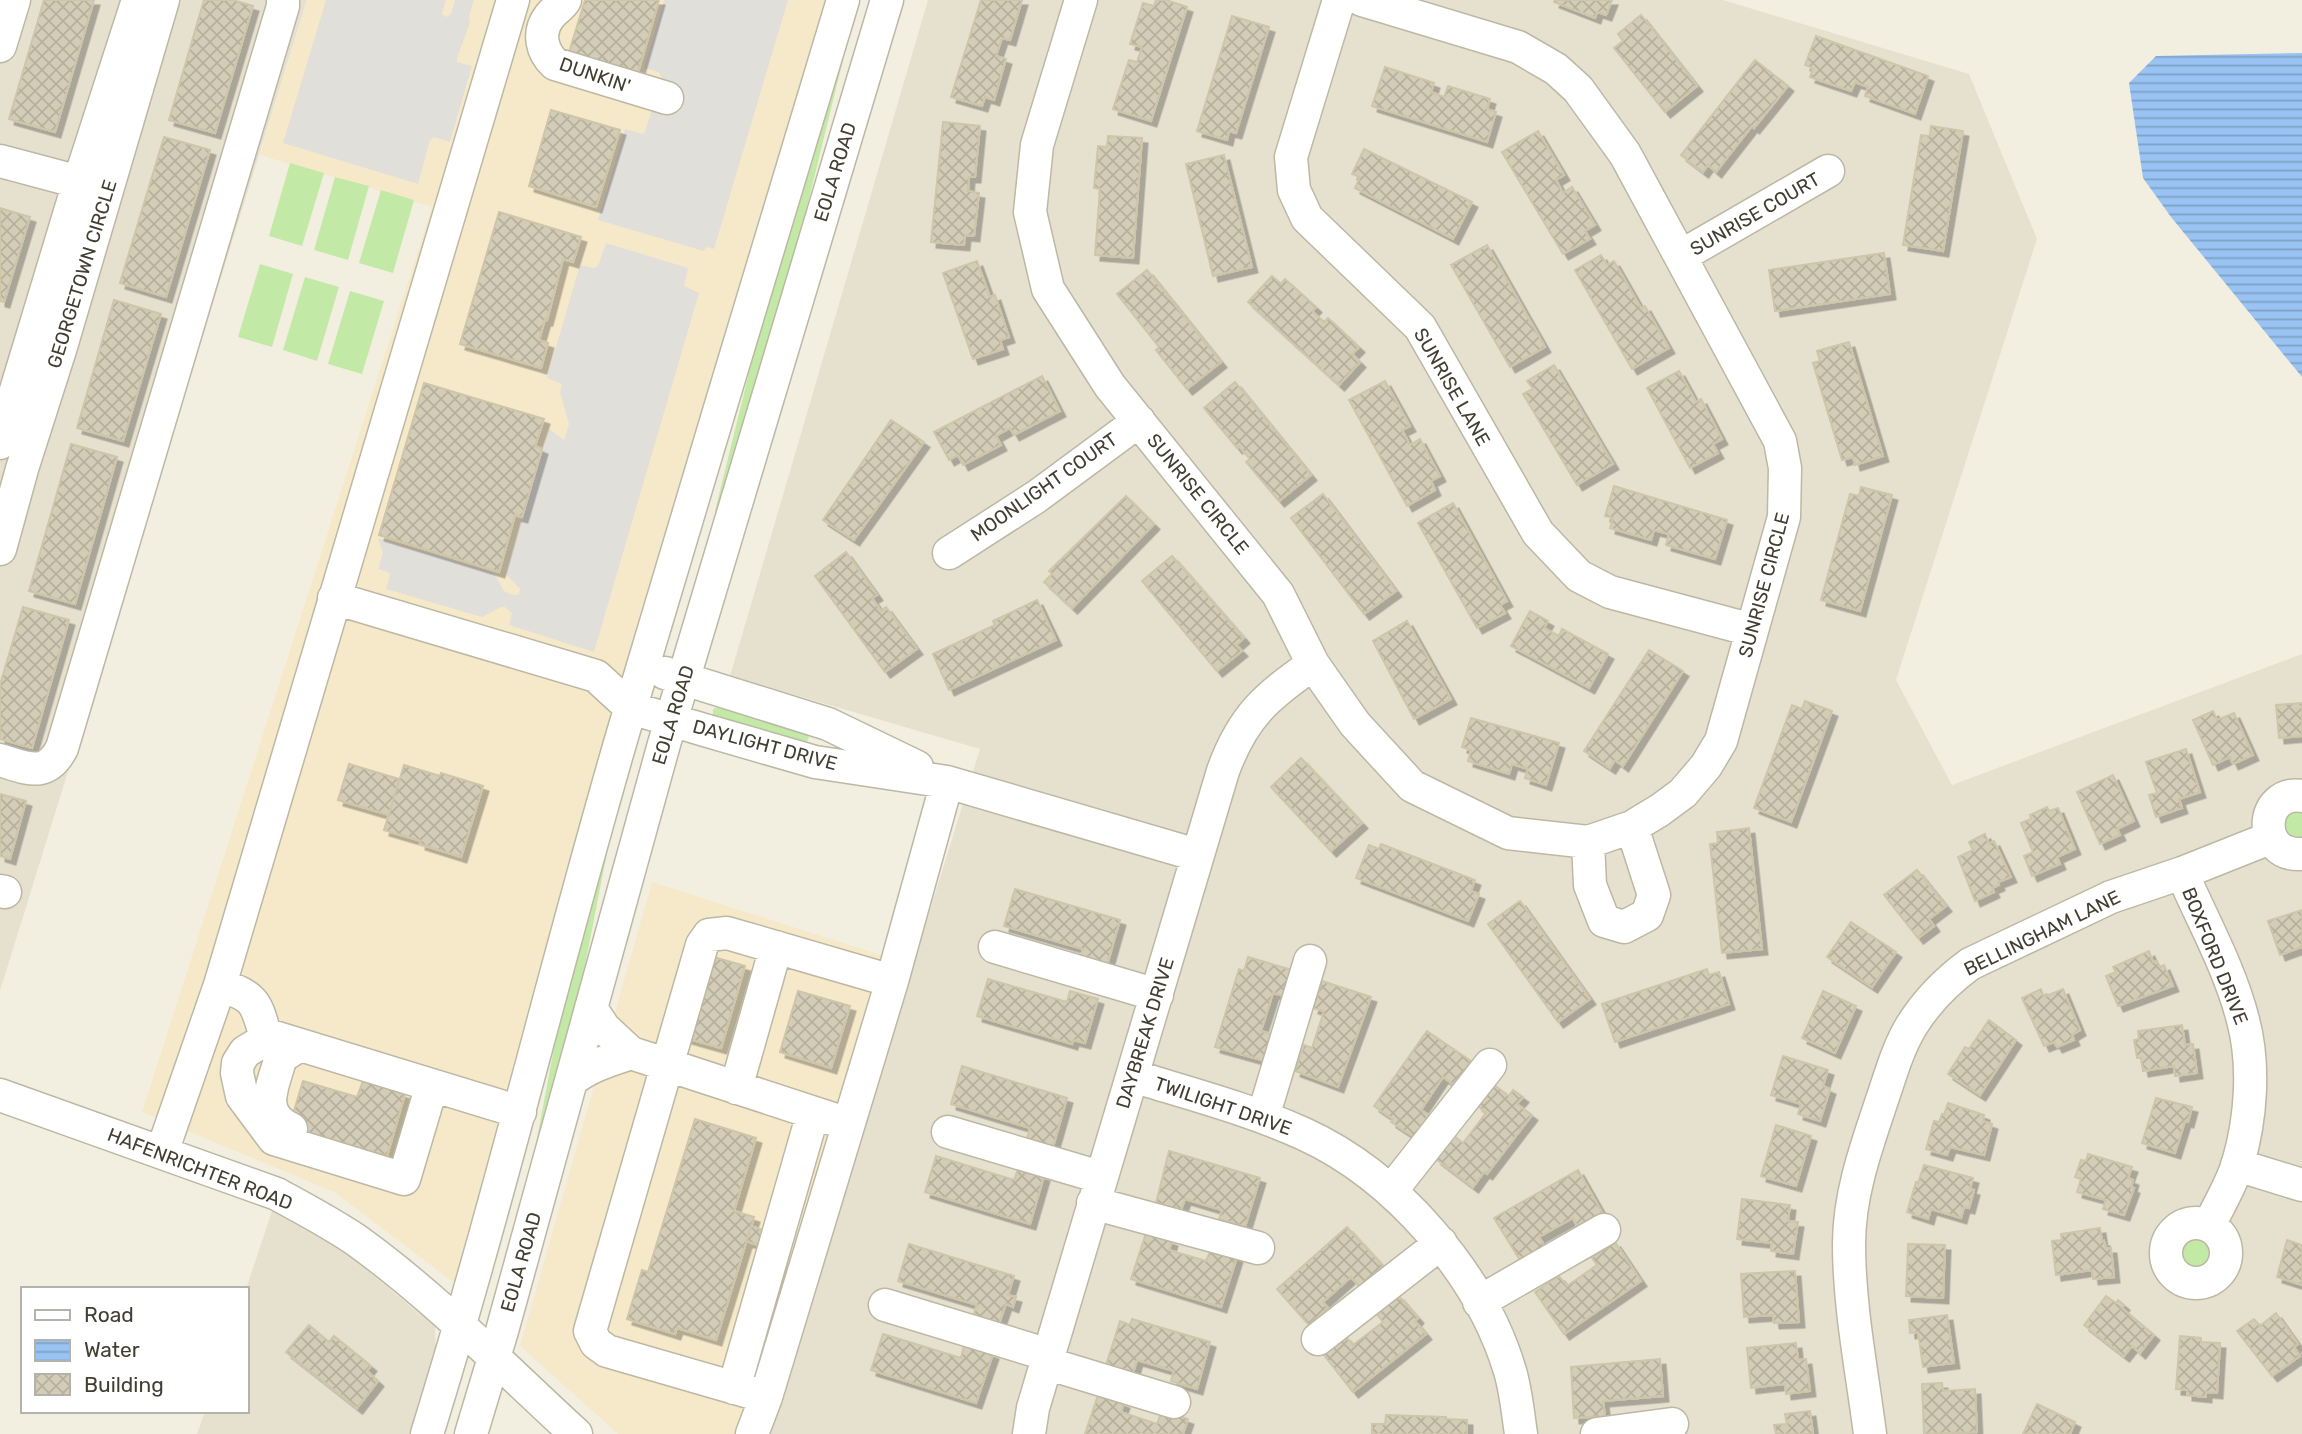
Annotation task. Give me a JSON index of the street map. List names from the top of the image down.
{
  "streets": {
    "street": [
      "DUNKIN'",
      "EOLA ROAD",
      "SUNRISE COURT",
      "GEORGETOWN CIRCLE",
      "SUNRISE LANE",
      "MOONLIGHT COURT",
      "SUNRISE CIRCLE",
      "DAYLIGHT DRIVE",
      "BELLINGHAM LANE",
      "BOXFORD DRIVE",
      "DAYBREAK DRIVE",
      "TWILIGHT DRIVE",
      "HAFENRICHTER ROAD"
    ]
  },
  "crossings": [
    ["EOLA ROAD", "DAYLIGHT DRIVE"],
    ["EOLA ROAD", "HAFENRICHTER ROAD"],
    ["SUNRISE COURT", "SUNRISE CIRCLE"],
    ["SUNRISE LANE", "SUNRISE CIRCLE"],
    ["MOONLIGHT COURT", "SUNRISE CIRCLE"],
    ["SUNRISE CIRCLE", "DAYBREAK DRIVE"],
    ["DAYLIGHT DRIVE", "DAYBREAK DRIVE"],
    ["BELLINGHAM LANE", "BOXFORD DRIVE"],
    ["DAYBREAK DRIVE", "TWILIGHT DRIVE"]
  ],
  "legend": ["Road", "Water", "Building"]
}
